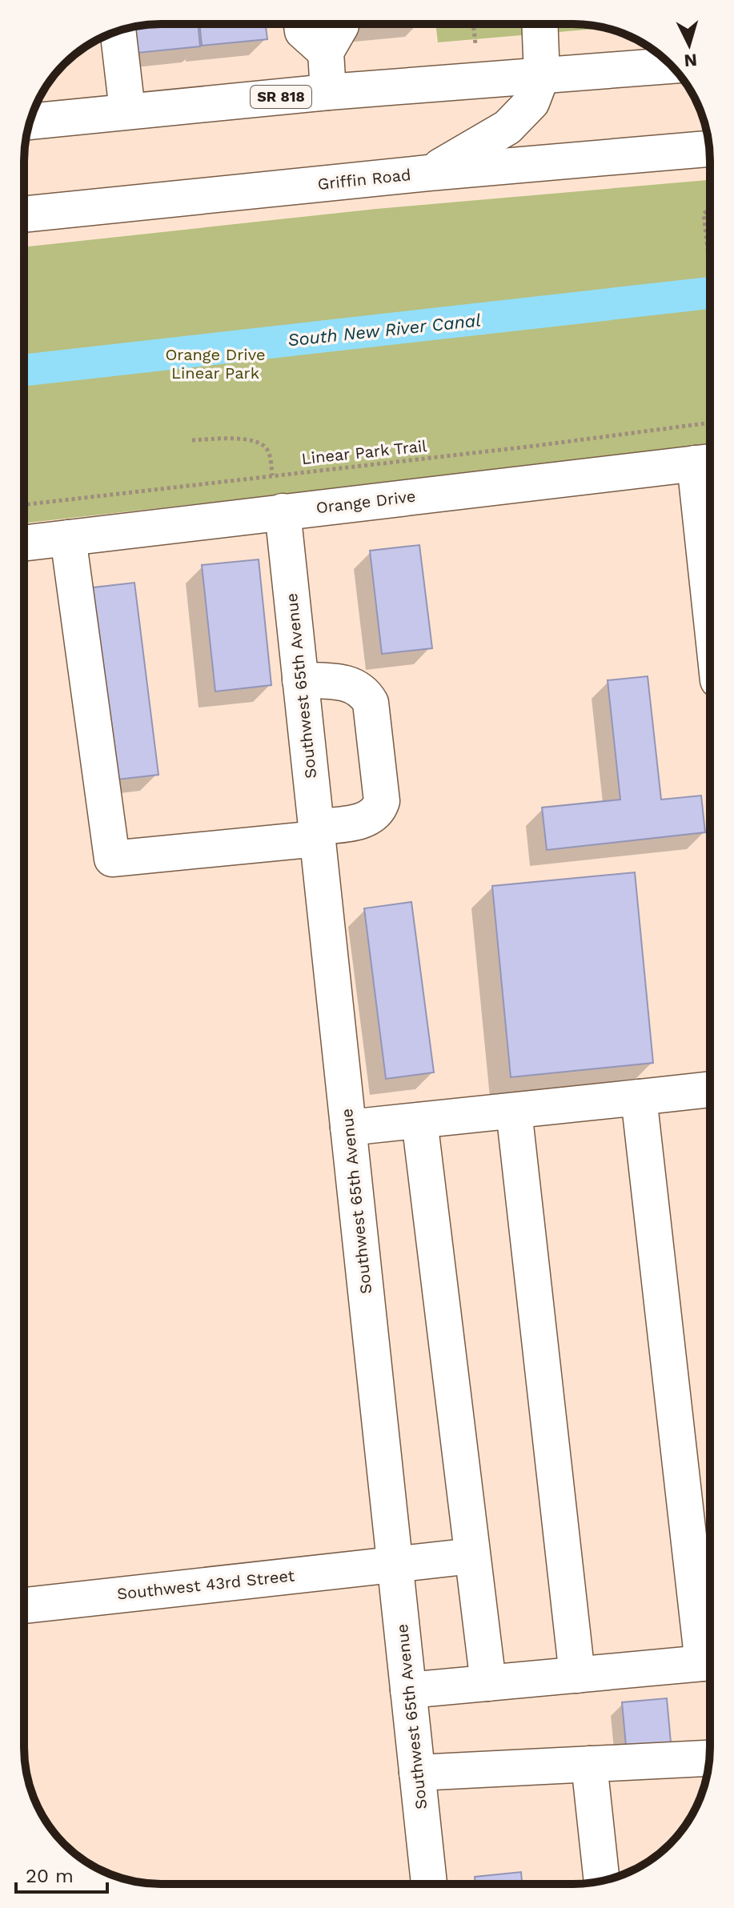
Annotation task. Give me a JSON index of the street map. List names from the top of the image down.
{
  "streets": {
    "street": [
      "SR 818",
      "Griffin Road",
      "Orange Drive",
      "Southwest 65th Avenue",
      "Southwest 43rd Street"
    ],
    "path": ["Linear Park Trail"]
  },
  "crossings": [
    ["Orange Drive", "Southwest 65th Avenue"],
    ["Southwest 65th Avenue", "Southwest 43rd Street"]
  ],
  "water": ["South New River Canal"],
  "parks": ["Orange Drive Linear Park"],
  "scale_bar": "20 m",
  "north": "bottom"
}
